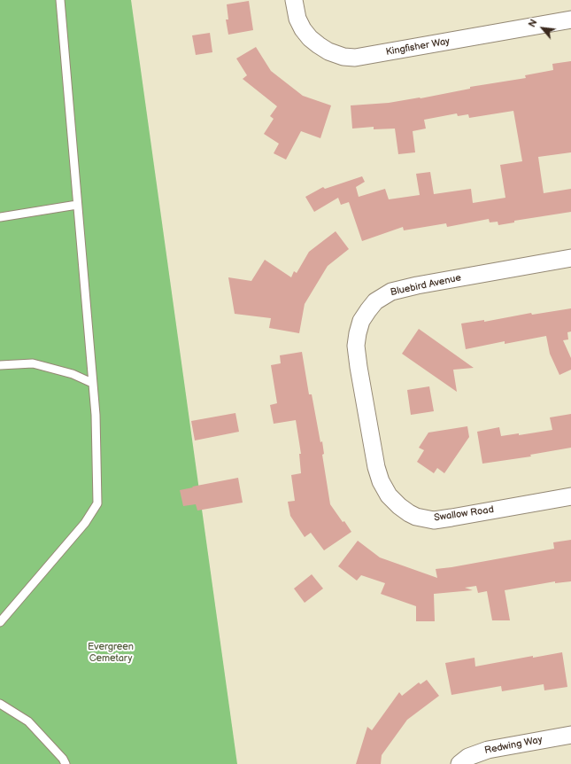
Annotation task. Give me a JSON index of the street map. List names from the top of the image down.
{
  "streets": {
    "street": [
      "Kingfisher Way",
      "Bluebird Avenue",
      "Swallow Road",
      "Redwing Way"
    ]
  },
  "crossings": [
    ["Bluebird Avenue", "Swallow Road"]
  ],
  "parks": ["Evergreen Cemetary"],
  "north": "top left"
}
